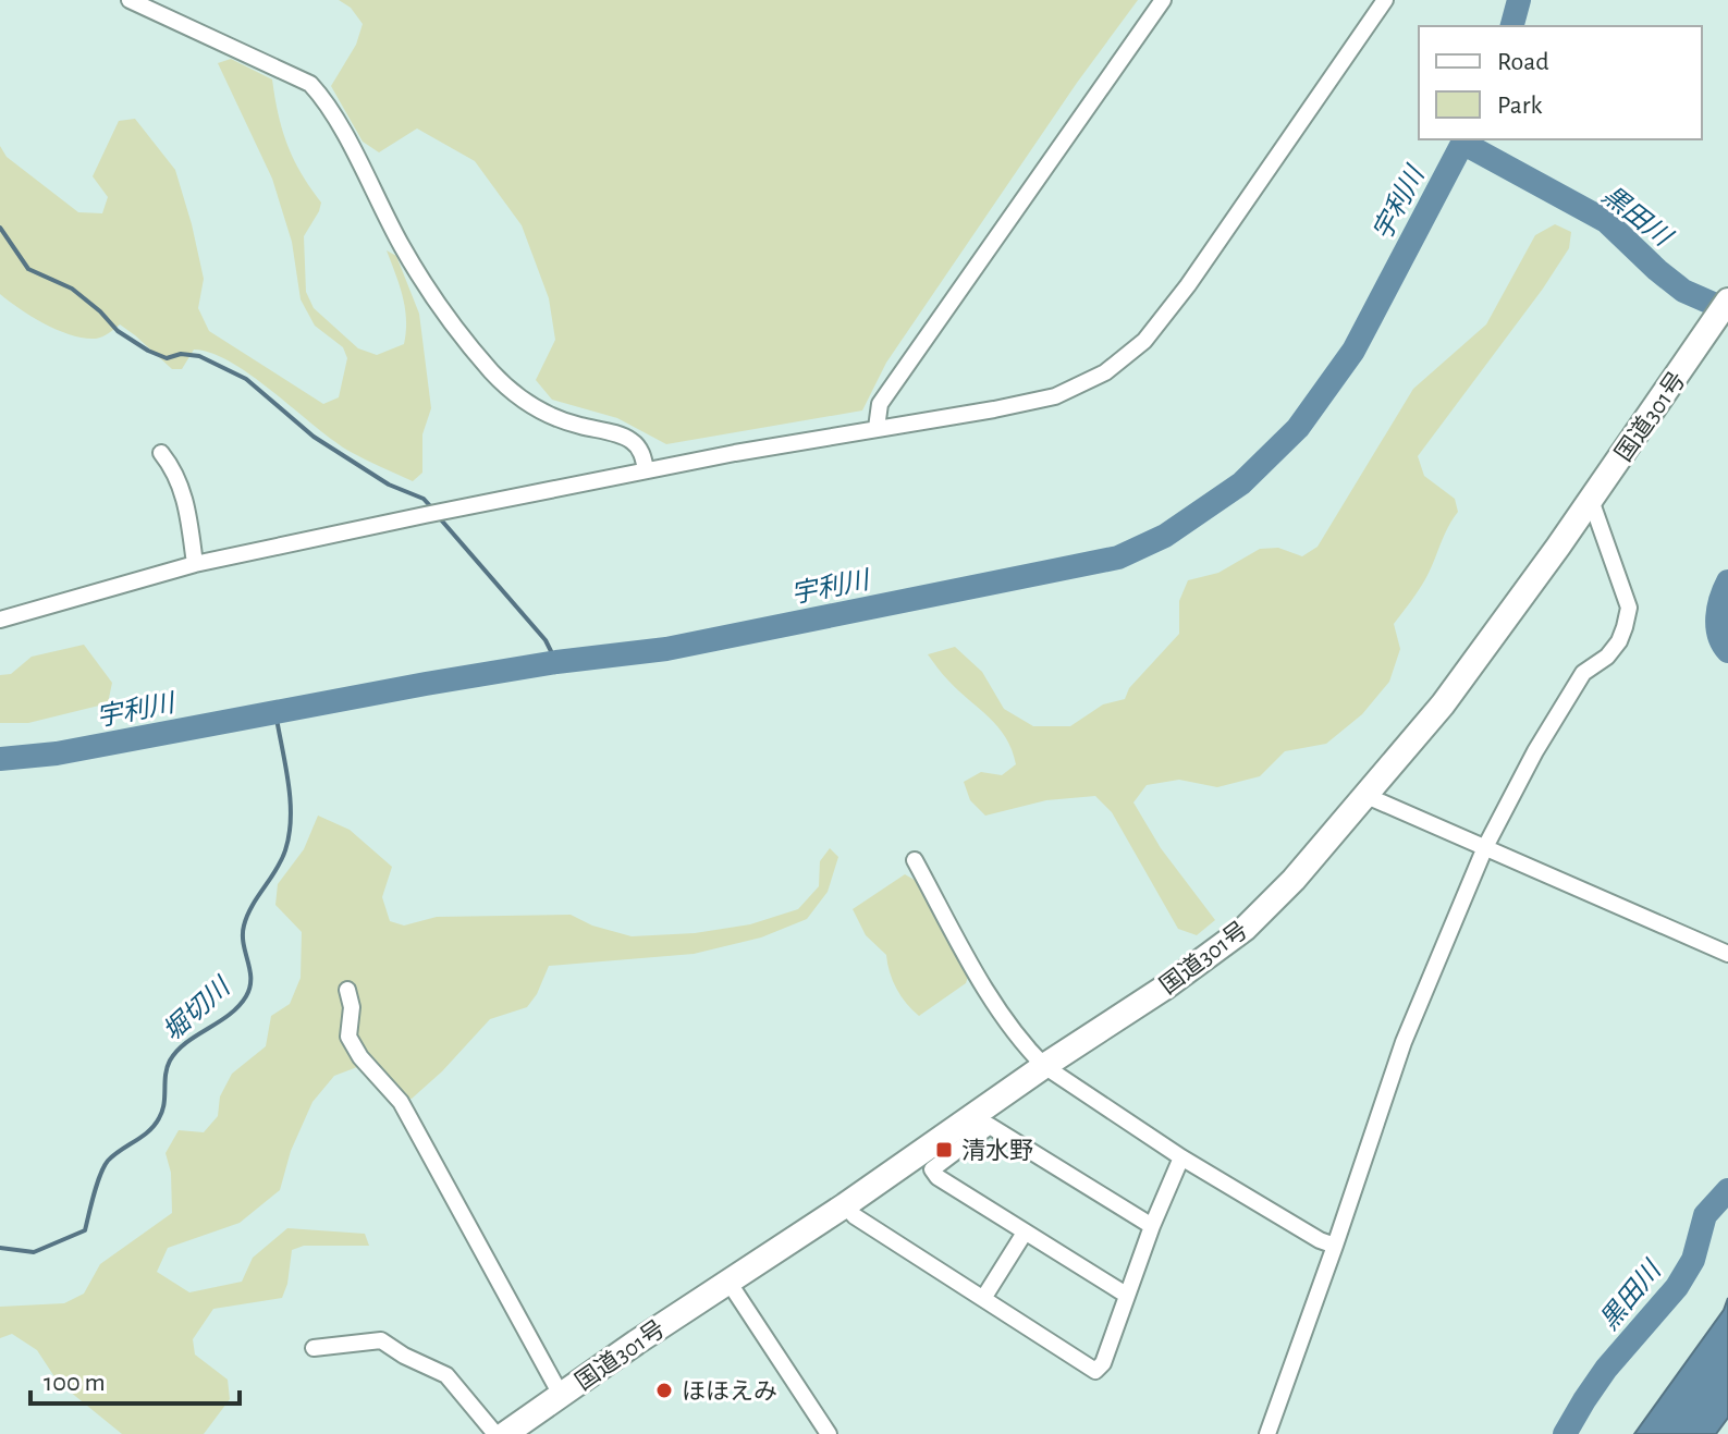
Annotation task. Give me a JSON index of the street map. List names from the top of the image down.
{
  "streets": {
    "highway": ["国道301号"]
  },
  "water": ["宇利川", "黒田川", "堀切川"],
  "places": {
    "transit": ["清水野"],
    "other": ["ほほえみ"]
  },
  "legend": ["Road", "Park"],
  "scale_bar": "100 m"
}
